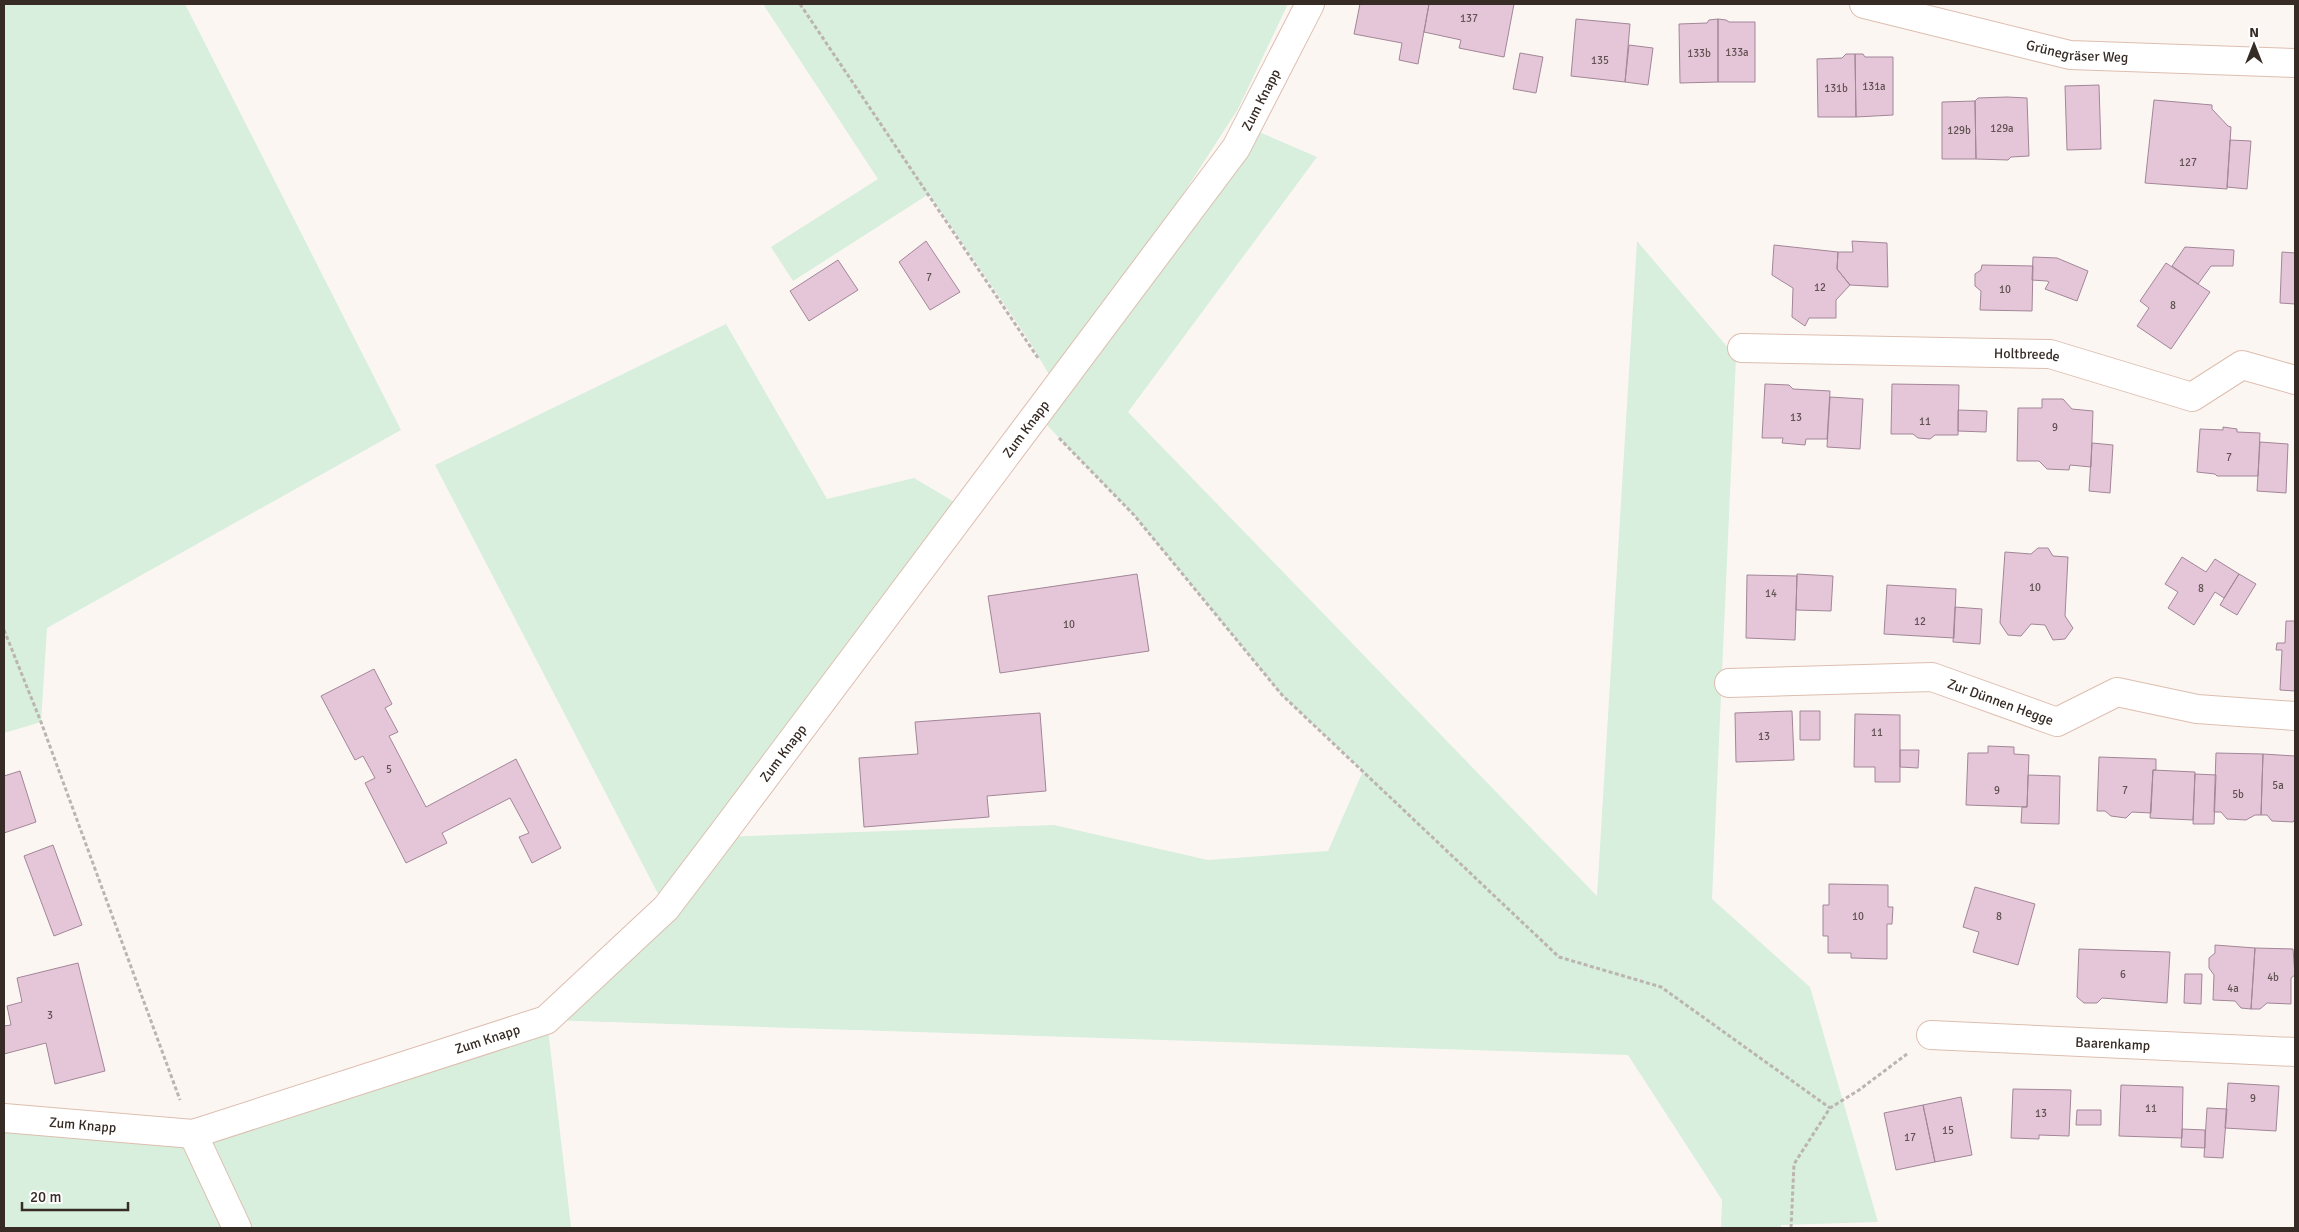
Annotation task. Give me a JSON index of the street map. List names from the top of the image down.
{
  "streets": {
    "street": [
      "Grünegräser Weg",
      "Zum Knapp",
      "Holtbreede",
      "Zur Dünnen Hegge",
      "Baarenkamp"
    ]
  },
  "house_numbers": [
    "137",
    "133a",
    "133b",
    "135",
    "131a",
    "131b",
    "129a",
    "129b",
    "127",
    "7",
    "12",
    "10",
    "8",
    "13",
    "11",
    "9",
    "7",
    "10",
    "8",
    "14",
    "12",
    "10",
    "11",
    "13",
    "5",
    "5a",
    "9",
    "7",
    "5b",
    "10",
    "8",
    "6",
    "4b",
    "4a",
    "3",
    "9",
    "11",
    "13",
    "15",
    "17"
  ],
  "scale_bar": "20 m",
  "north": "top"
}
